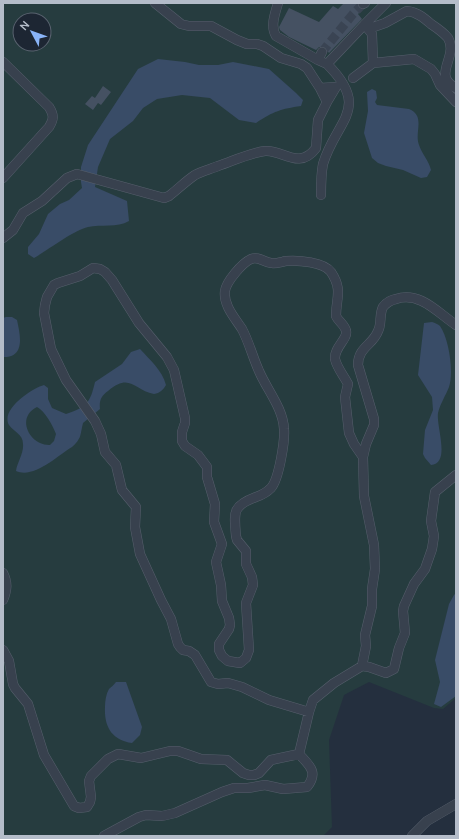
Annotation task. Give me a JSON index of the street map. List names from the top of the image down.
{
  "north": "top left"
}
